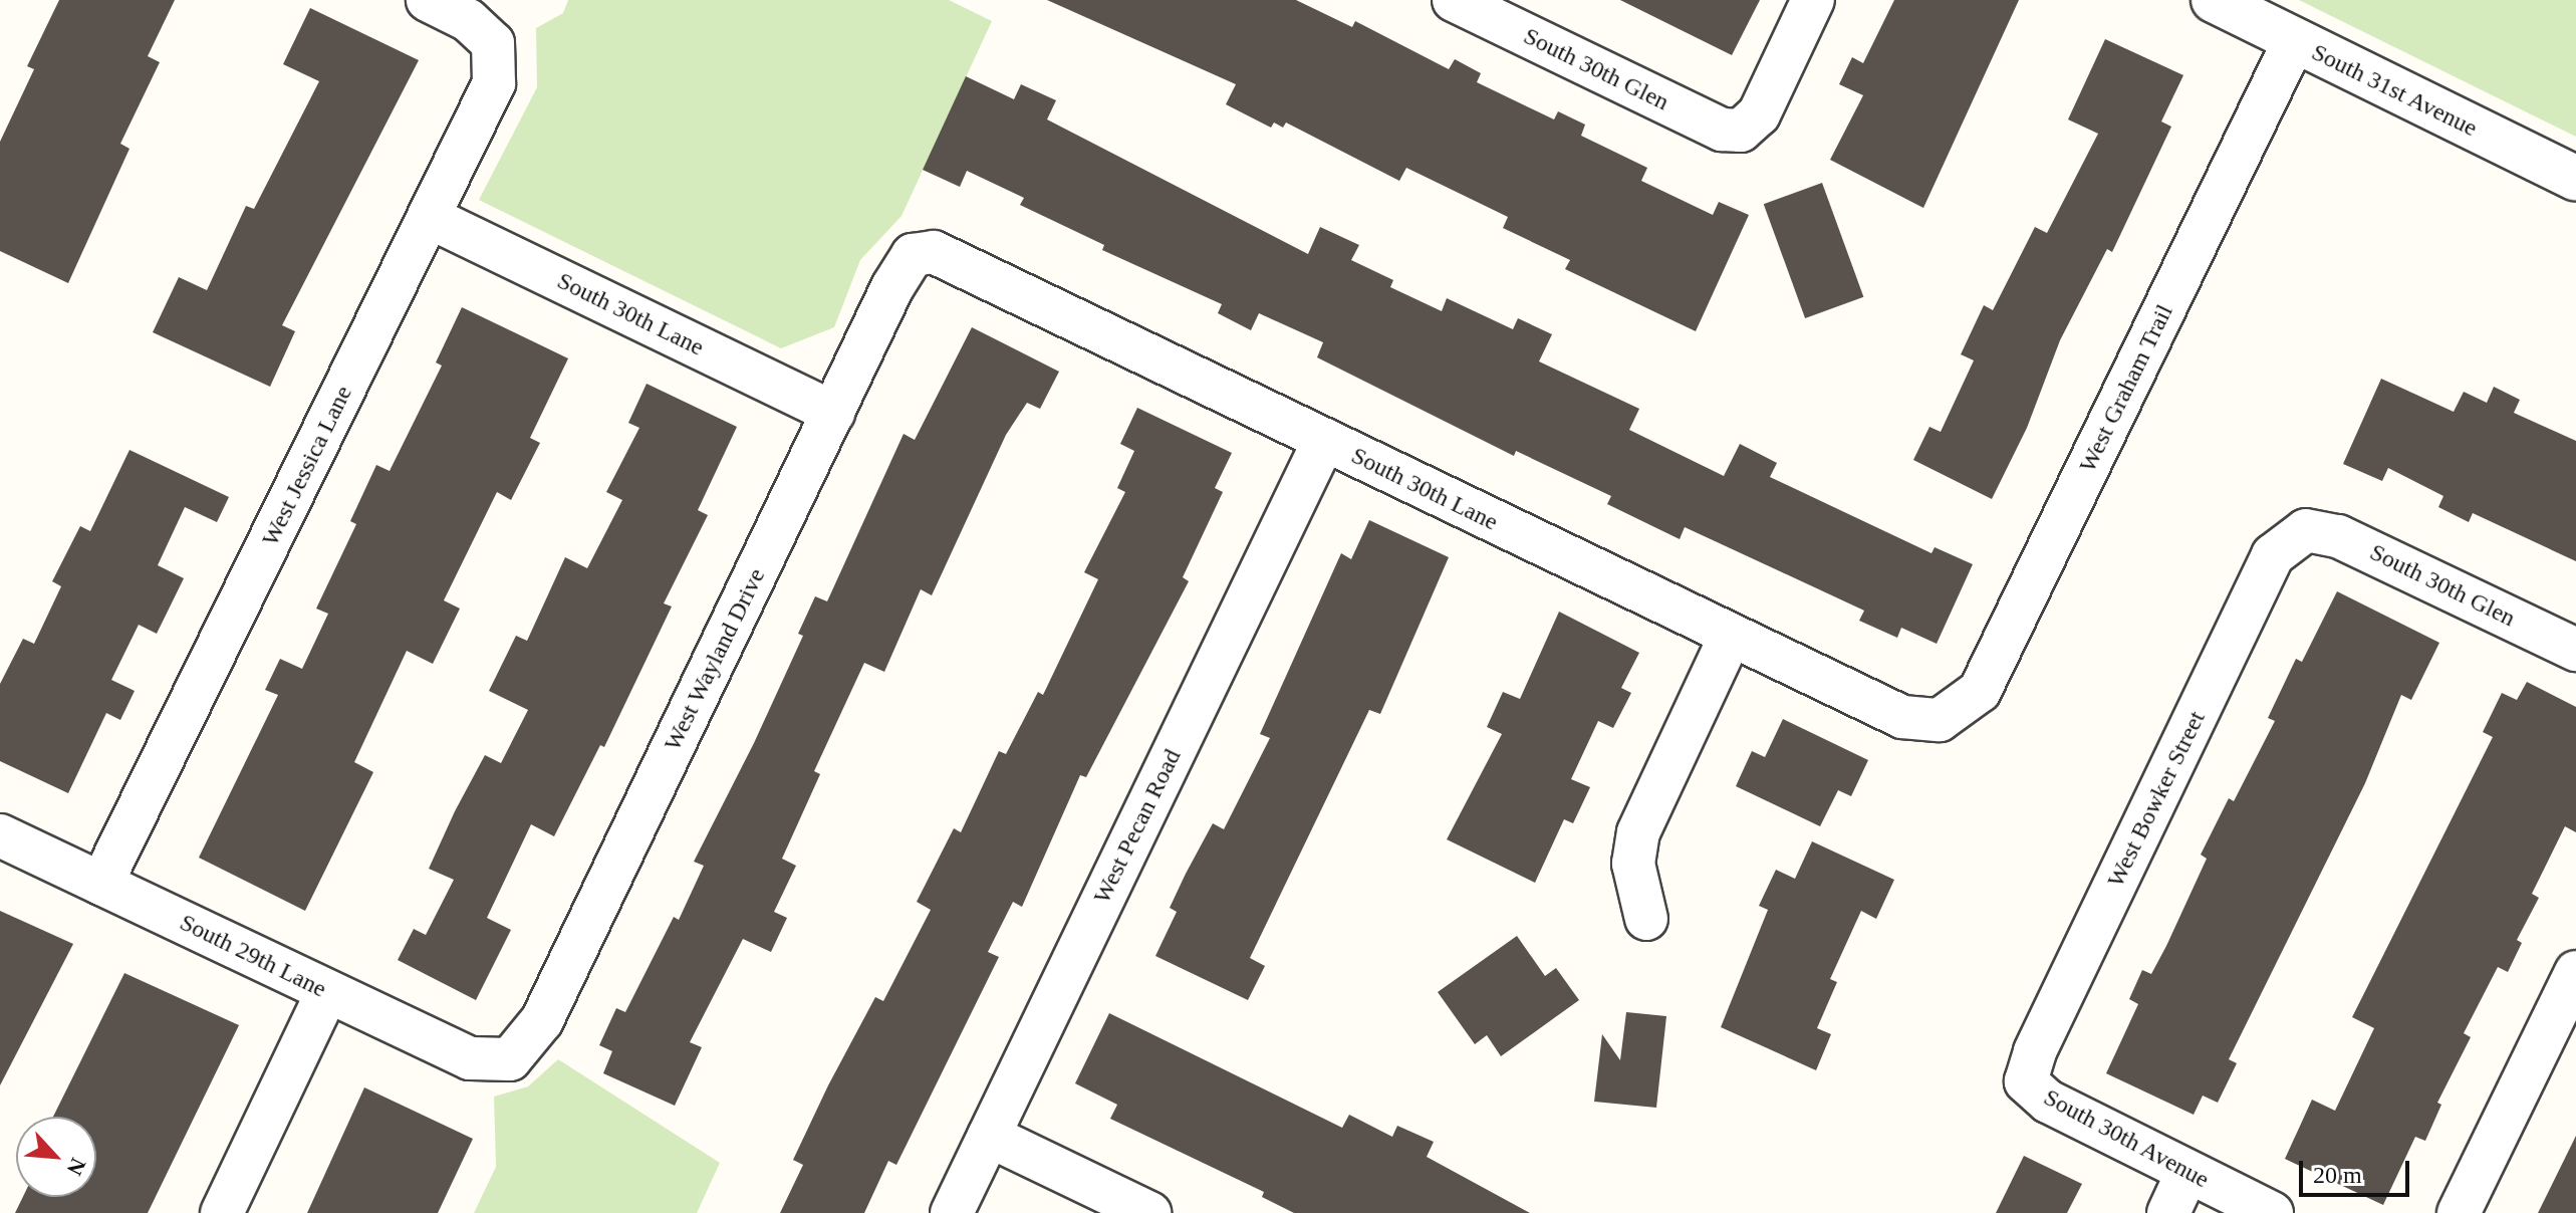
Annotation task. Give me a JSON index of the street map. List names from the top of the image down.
{
  "streets": {
    "street": [
      "South 30th Glen",
      "South 31st Avenue",
      "South 30th Lane",
      "West Graham Trail",
      "West Jessica Lane",
      "West Wayland Drive",
      "West Bowker Street",
      "West Pecan Road",
      "South 29th Lane",
      "South 30th Avenue"
    ]
  },
  "crossings": [
    ["South 30th Glen", "West Bowker Street"],
    ["South 31st Avenue", "West Graham Trail"],
    ["South 30th Lane", "West Graham Trail"],
    ["South 30th Lane", "West Jessica Lane"],
    ["South 30th Lane", "West Wayland Drive"],
    ["South 30th Lane", "West Pecan Road"],
    ["West Jessica Lane", "South 29th Lane"],
    ["West Wayland Drive", "South 29th Lane"],
    ["West Bowker Street", "South 30th Avenue"]
  ],
  "scale_bar": "20 m",
  "north": "bottom right"
}
